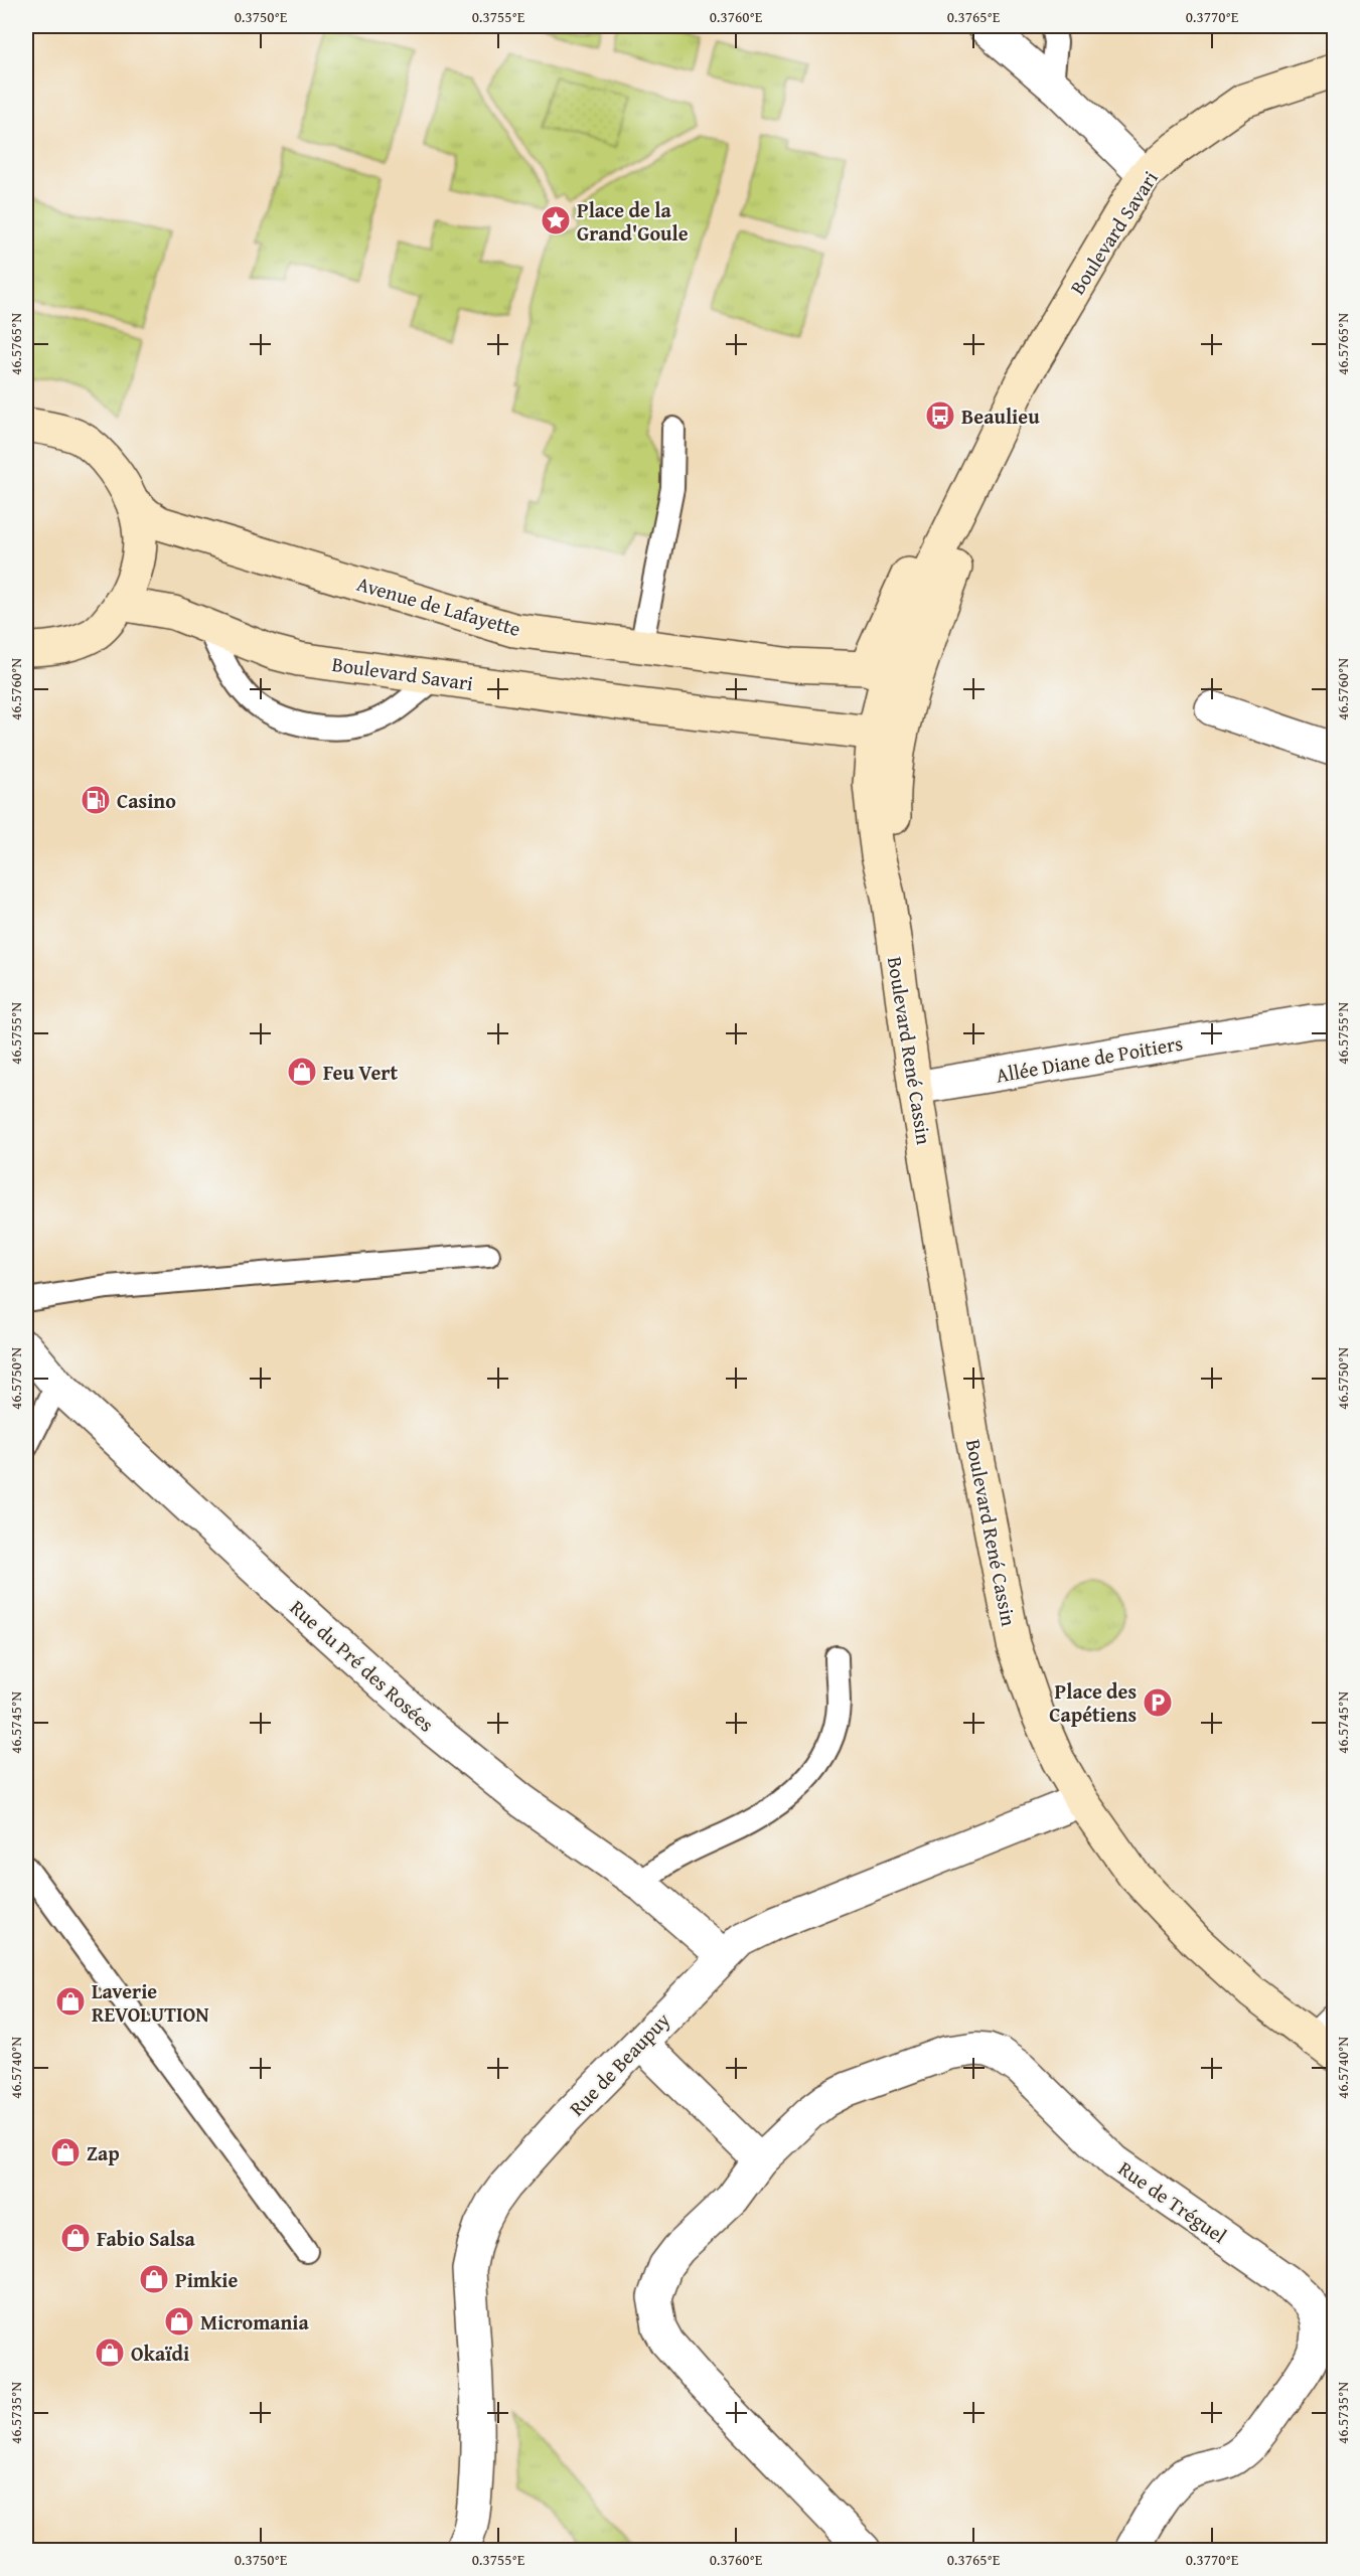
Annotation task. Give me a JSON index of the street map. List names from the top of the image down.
{
  "streets": {
    "street": [
      "Boulevard Savari",
      "Avenue de Lafayette",
      "Boulevard René Cassin",
      "Allée Diane de Poitiers",
      "Rue du Pré des Rosées",
      "Rue de Beaupuy",
      "Rue de Tréguel"
    ]
  },
  "crossings": [
    ["Boulevard Savari", "Avenue de Lafayette"],
    ["Boulevard Savari", "Boulevard René Cassin"],
    ["Boulevard René Cassin", "Allée Diane de Poitiers"],
    ["Boulevard René Cassin", "Rue de Beaupuy"],
    ["Rue du Pré des Rosées", "Rue de Beaupuy"]
  ],
  "places": {
    "place": ["Place de la Grand'Goule"],
    "bus stop": ["Beaulieu"],
    "fuel station": ["Casino"],
    "shop": [
      "Feu Vert",
      "Laverie REVOLUTION",
      "Zap",
      "Fabio Salsa",
      "Pimkie",
      "Micromania",
      "Okaïdi"
    ],
    "parking": ["Place des Capétiens"]
  },
  "coordinates": [
    "0.3750°E",
    "0.3755°E",
    "0.3760°E",
    "0.3765°E",
    "0.3770°E",
    "46.5765°N",
    "46.5760°N",
    "46.5755°N",
    "46.5750°N",
    "46.5745°N",
    "46.5740°N",
    "46.5735°N"
  ]
}
